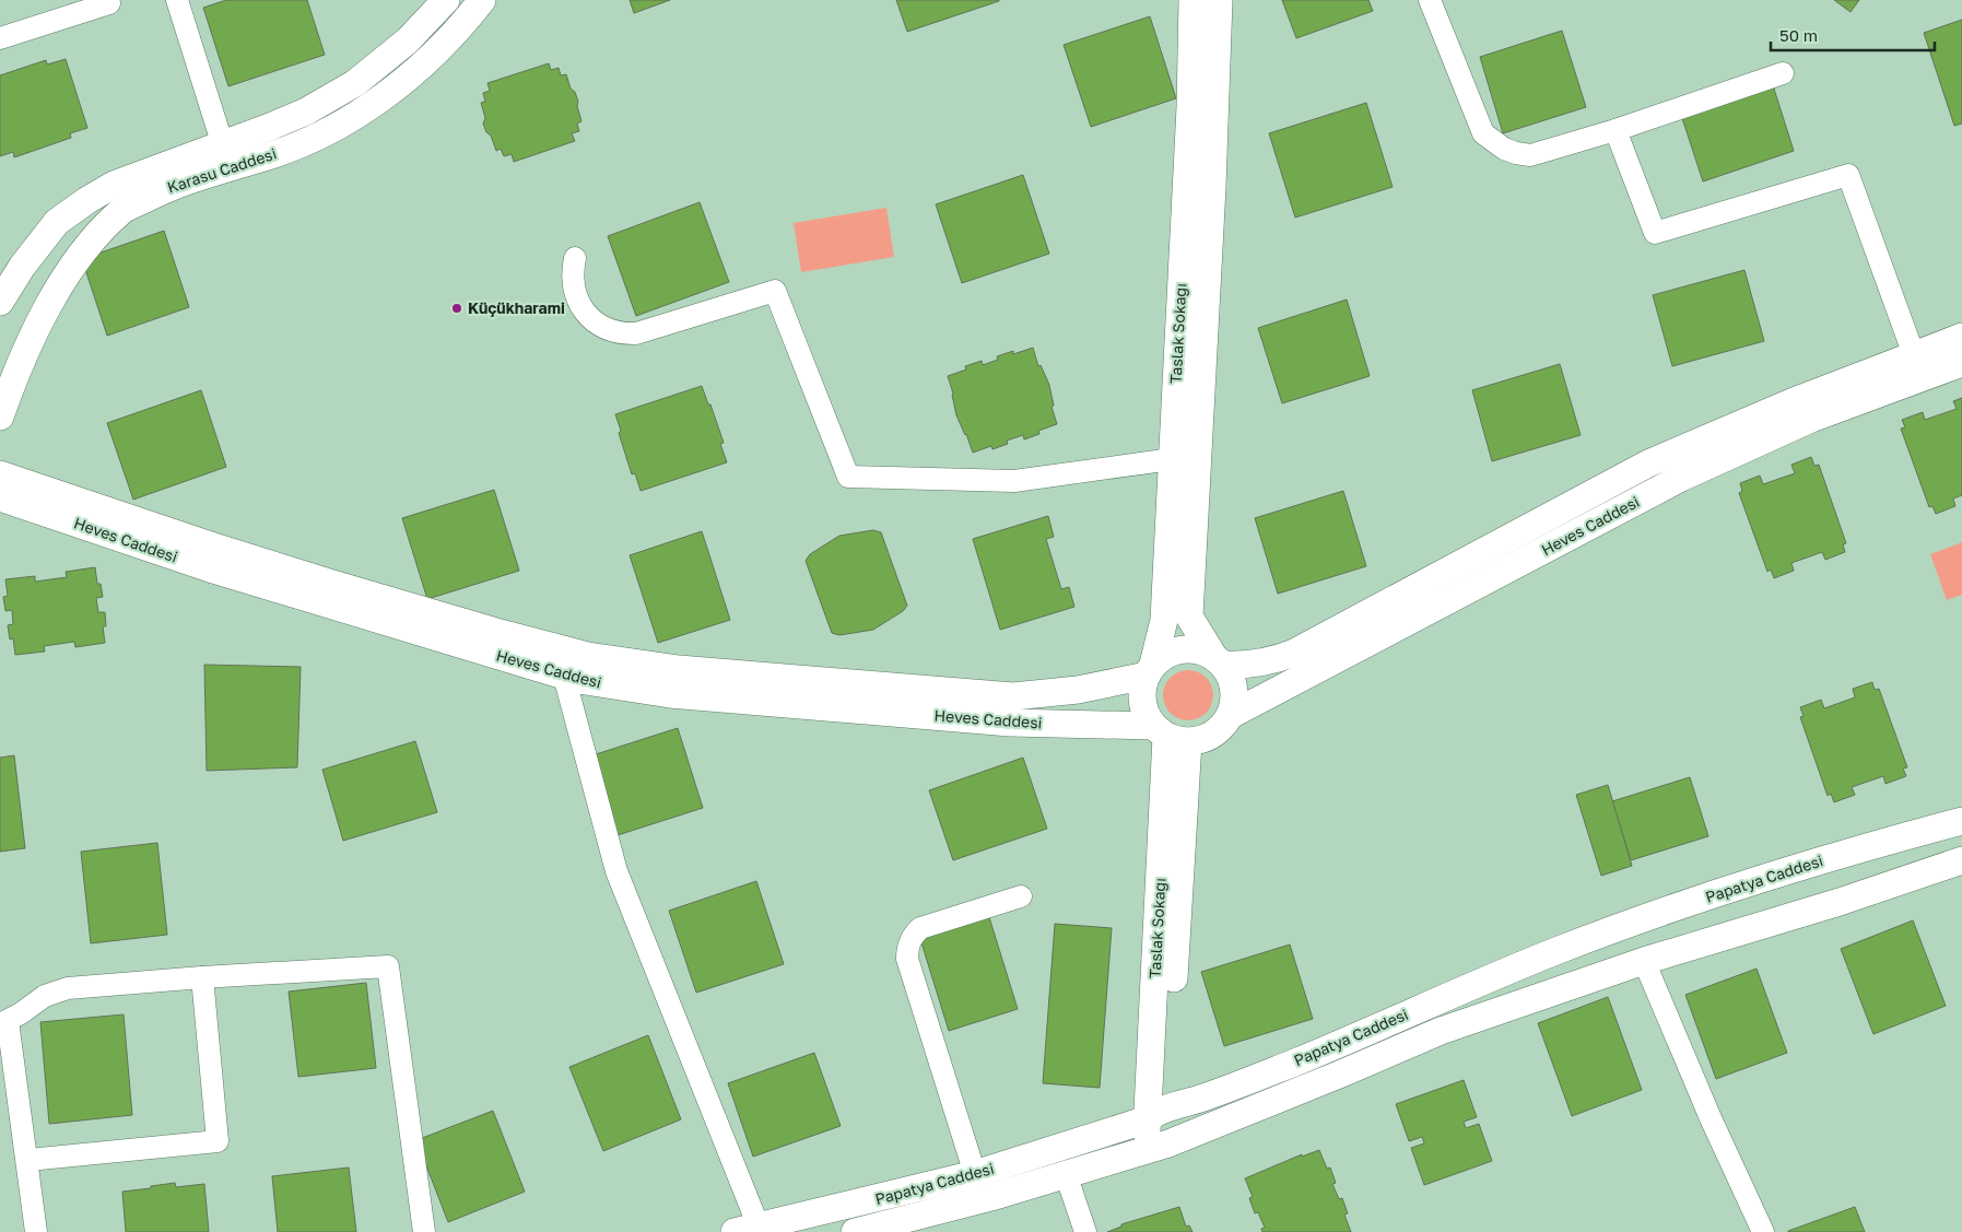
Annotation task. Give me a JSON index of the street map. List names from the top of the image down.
{
  "streets": {
    "street": [
      "Karasu Caddesi",
      "Taslak Sokağı",
      "Heves Caddesi",
      "Papatya Caddesi"
    ]
  },
  "crossings": [
    ["Taslak Sokağı", "Heves Caddesi"],
    ["Taslak Sokağı", "Papatya Caddesi"]
  ],
  "places": ["Küçükharami"],
  "scale_bar": "50 m"
}
